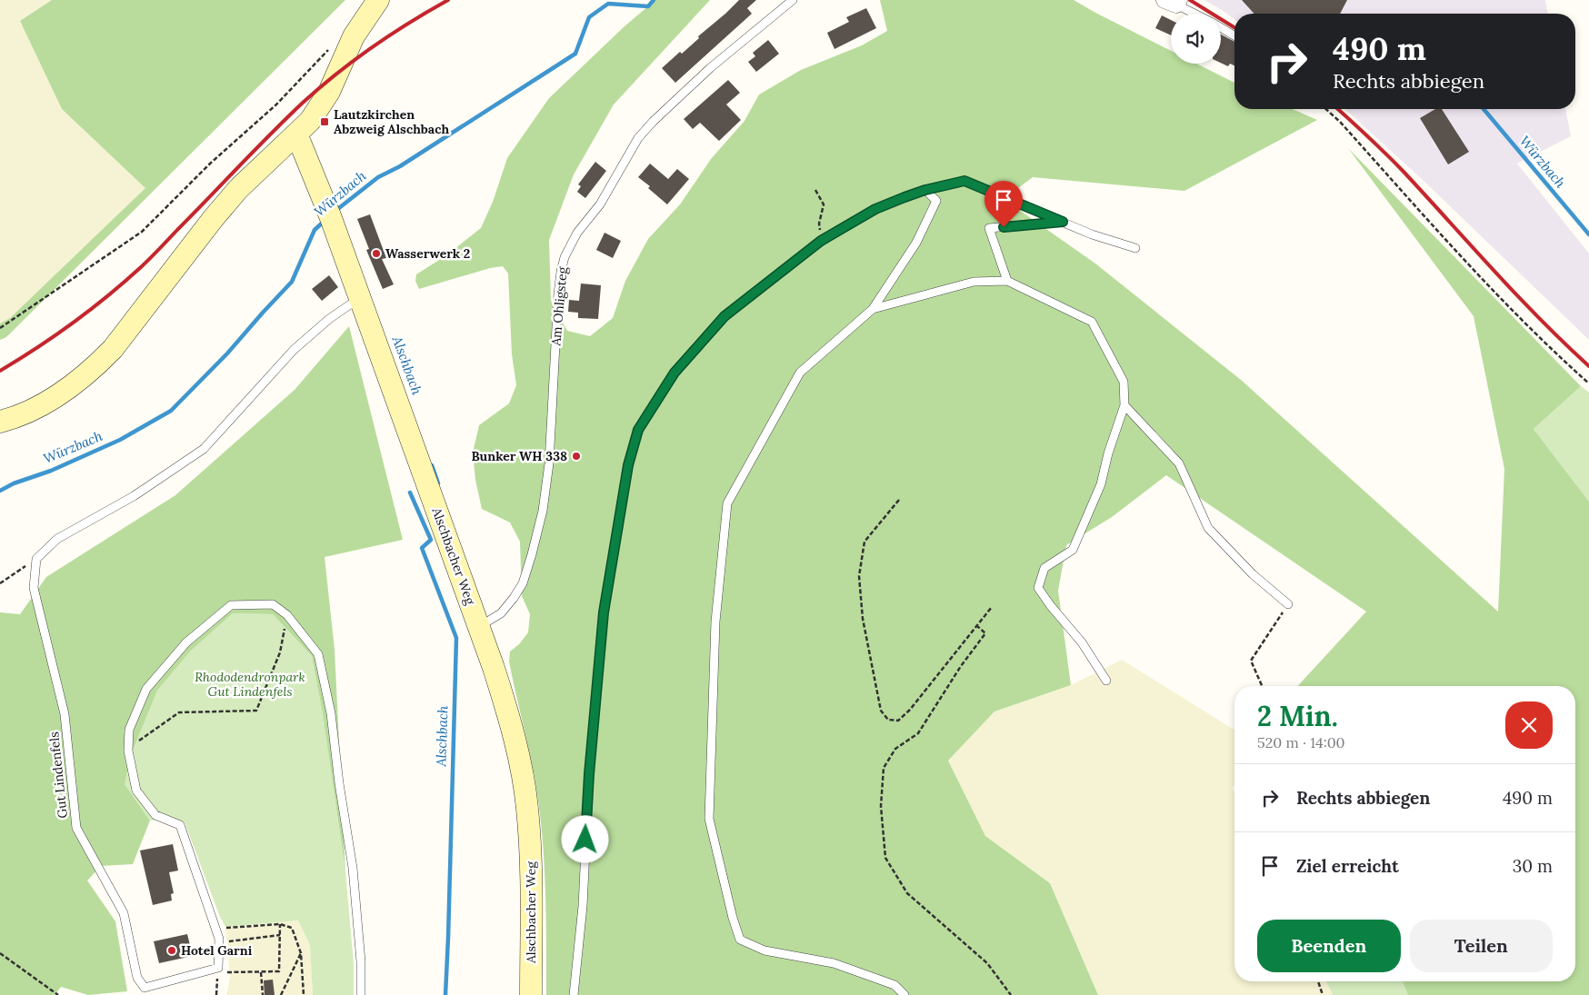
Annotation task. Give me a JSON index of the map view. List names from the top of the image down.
{
  "streets": {
    "street": ["Alschbacher Weg"],
    "lane": ["Am Ohligsteg", "Gut Lindenfels"]
  },
  "crossings": [
    ["Am Ohligsteg", "Alschbacher Weg"]
  ],
  "water": ["Würzbach", "Alschbach"],
  "parks": ["Rhododendronpark Gut Lindenfels"],
  "places": {
    "transit": ["Lautzkirchen Abzweig Alschbach"],
    "other": ["Wasserwerk 2", "Bunker WH 338", "Hotel Garni"]
  },
  "page": {
    "turn": ["490 m", "Rechts abbiegen"],
    "heading": ["2 Min.", "520 m · 14:00"],
    "list": [
      {
        "name": "Rechts abbiegen",
        "value": "490 m"
      },
      {
        "name": "Ziel erreicht",
        "value": "30 m"
      }
    ],
    "buttons": ["Beenden", "Teilen"]
  }
}
